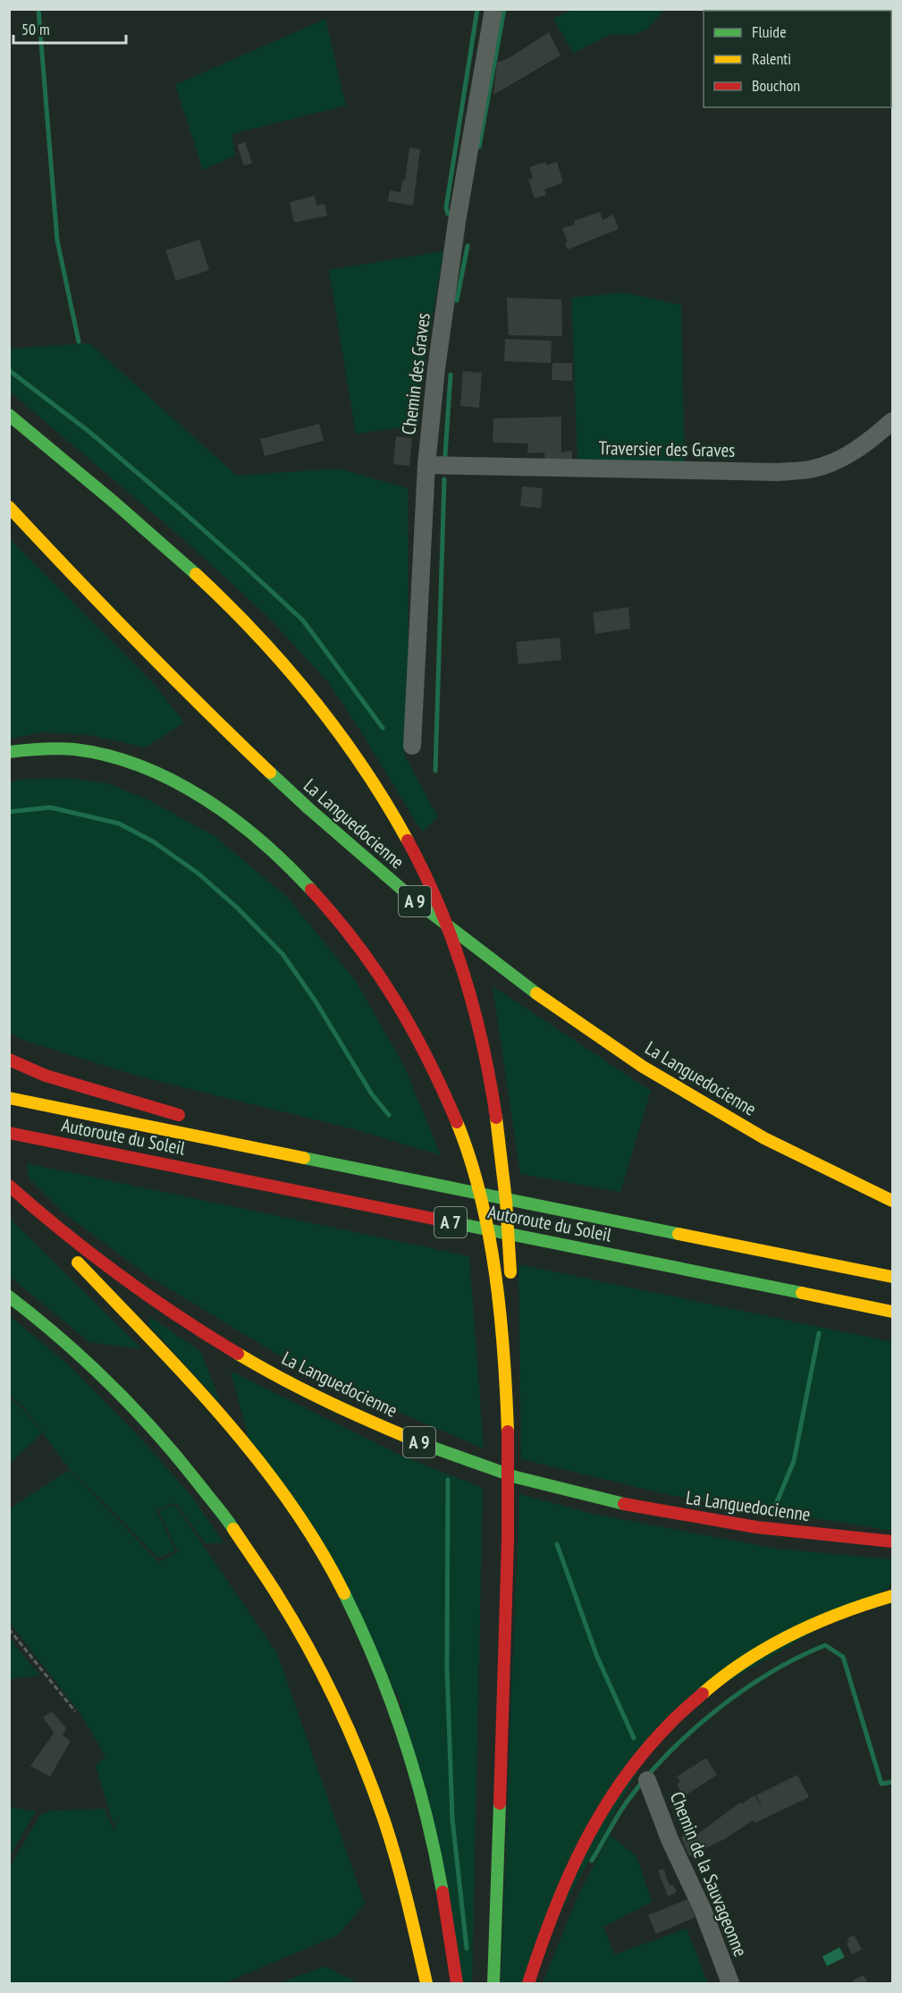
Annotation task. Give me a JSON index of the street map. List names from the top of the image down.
{
  "streets": {
    "highway": [
      "La Languedocienne",
      "A 9",
      "Autoroute du Soleil",
      "A 7"
    ],
    "street": ["Chemin des Graves", "Traversier des Graves", "Chemin de la Sauvageonne"]
  },
  "crossings": [
    ["Chemin des Graves", "Traversier des Graves"]
  ],
  "legend": ["Fluide", "Ralenti", "Bouchon"],
  "scale_bar": "50 m"
}
